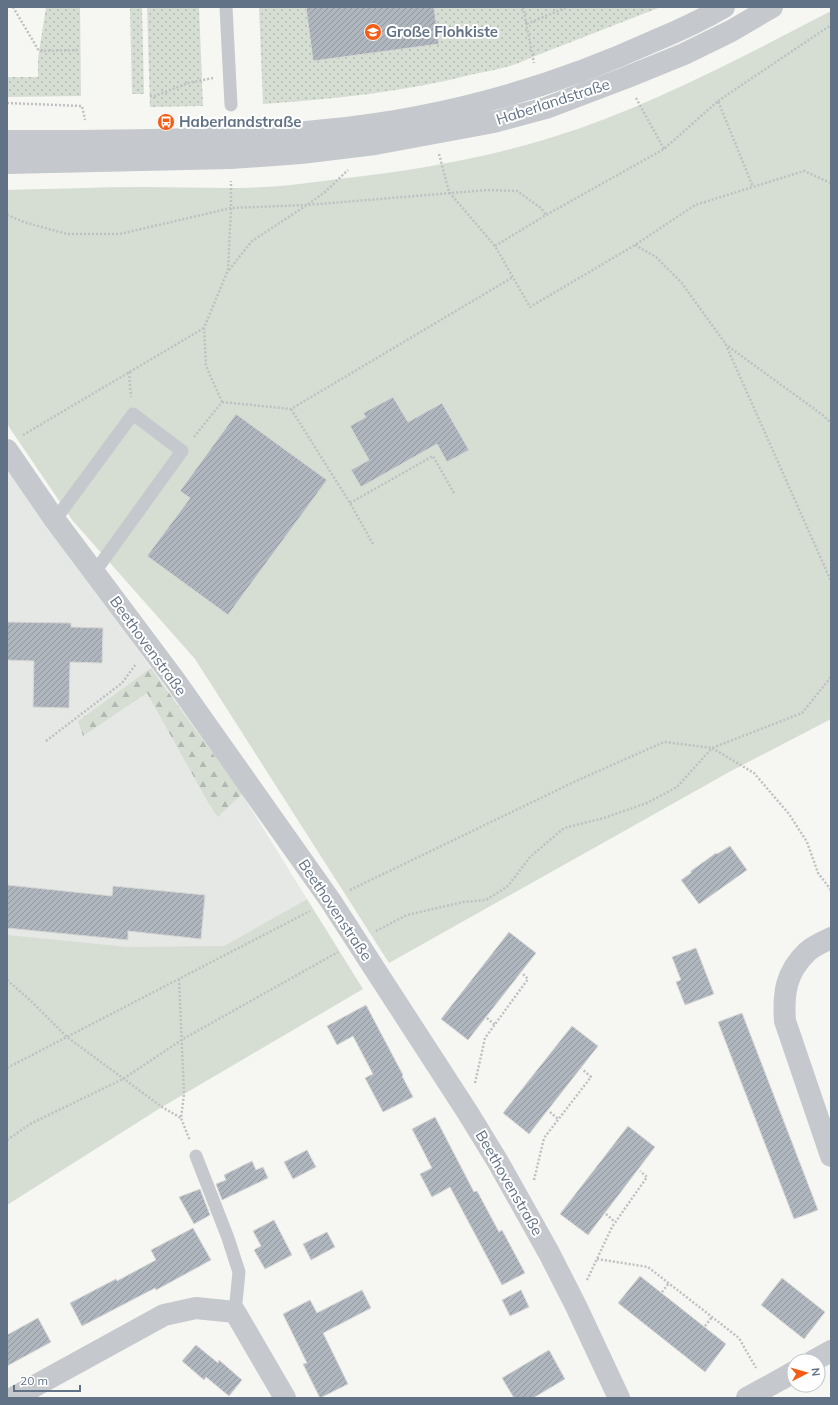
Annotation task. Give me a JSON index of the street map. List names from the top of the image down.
{
  "streets": {
    "street": ["Haberlandstraße", "Beethovenstraße"]
  },
  "places": {
    "school or university": ["Große Flohkiste"],
    "bus stop": ["Haberlandstraße"]
  },
  "scale_bar": "20 m",
  "north": "right"
}
